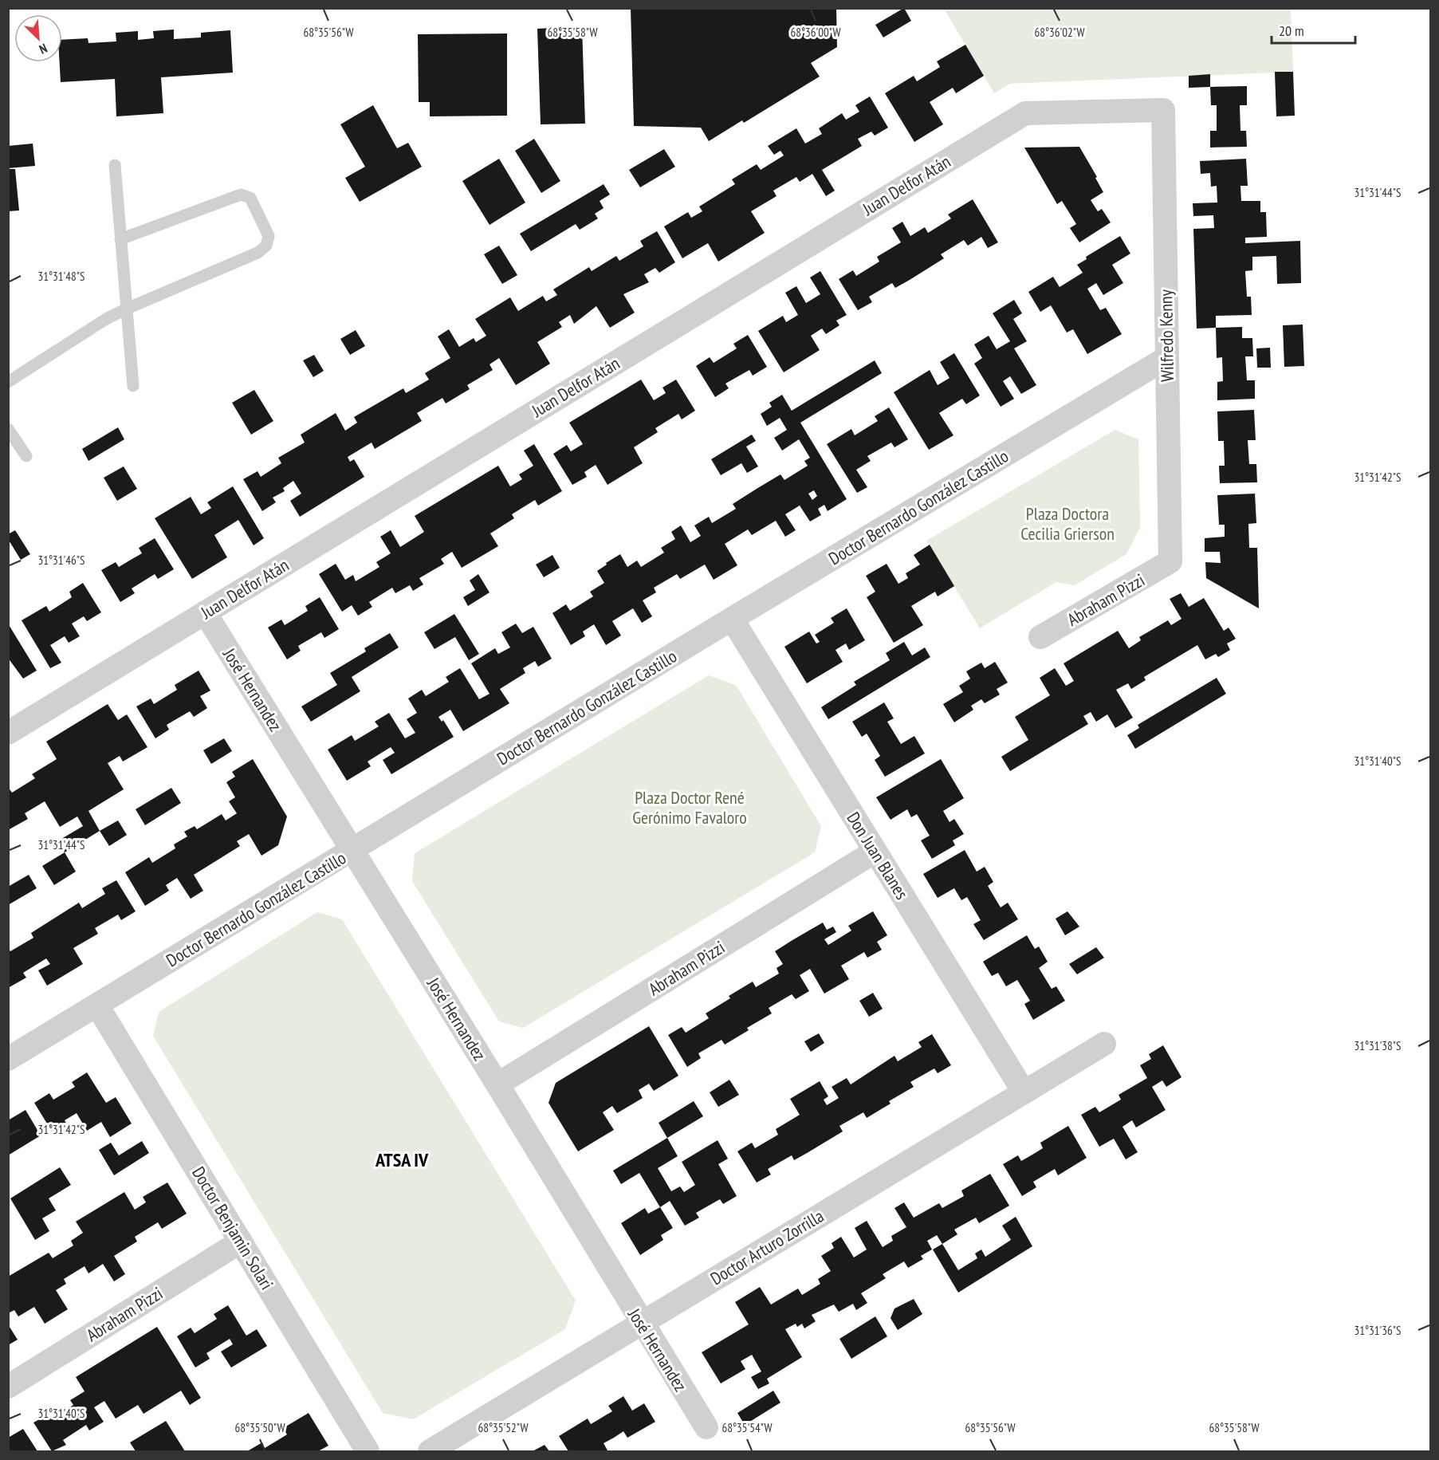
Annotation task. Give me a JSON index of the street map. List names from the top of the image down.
{
  "streets": {
    "street": [
      "Juan Delfor Atán",
      "Wilfredo Kenny",
      "Doctor Bernardo González Castillo",
      "Abraham Pizzi",
      "José Hernandez",
      "Don Juan Blanes",
      "Doctor Benjamin Solari",
      "Doctor Arturo Zorrilla"
    ]
  },
  "crossings": [
    ["Juan Delfor Atán", "Wilfredo Kenny"],
    ["Juan Delfor Atán", "José Hernandez"],
    ["Wilfredo Kenny", "Doctor Bernardo González Castillo"],
    ["Wilfredo Kenny", "Abraham Pizzi"],
    ["Doctor Bernardo González Castillo", "José Hernandez"],
    ["Doctor Bernardo González Castillo", "Don Juan Blanes"],
    ["Doctor Bernardo González Castillo", "Doctor Benjamin Solari"],
    ["Abraham Pizzi", "José Hernandez"],
    ["Abraham Pizzi", "Don Juan Blanes"],
    ["Abraham Pizzi", "Doctor Benjamin Solari"],
    ["José Hernandez", "Doctor Arturo Zorrilla"],
    ["Don Juan Blanes", "Doctor Arturo Zorrilla"]
  ],
  "districts": ["ATSA IV"],
  "parks": ["Plaza Doctora Cecilia Grierson", "Plaza Doctor René Gerónimo Favaloro"],
  "scale_bar": "20 m",
  "north": "bottom right",
  "coordinates": [
    "68°35'56\"W",
    "68°35'58\"W",
    "68°36'00\"W",
    "68°36'02\"W",
    "31°31'44\"S",
    "31°31'48\"S",
    "31°31'42\"S",
    "31°31'46\"S",
    "31°31'40\"S",
    "31°31'38\"S",
    "31°31'36\"S",
    "68°35'50\"W",
    "68°35'52\"W",
    "68°35'54\"W"
  ]
}
